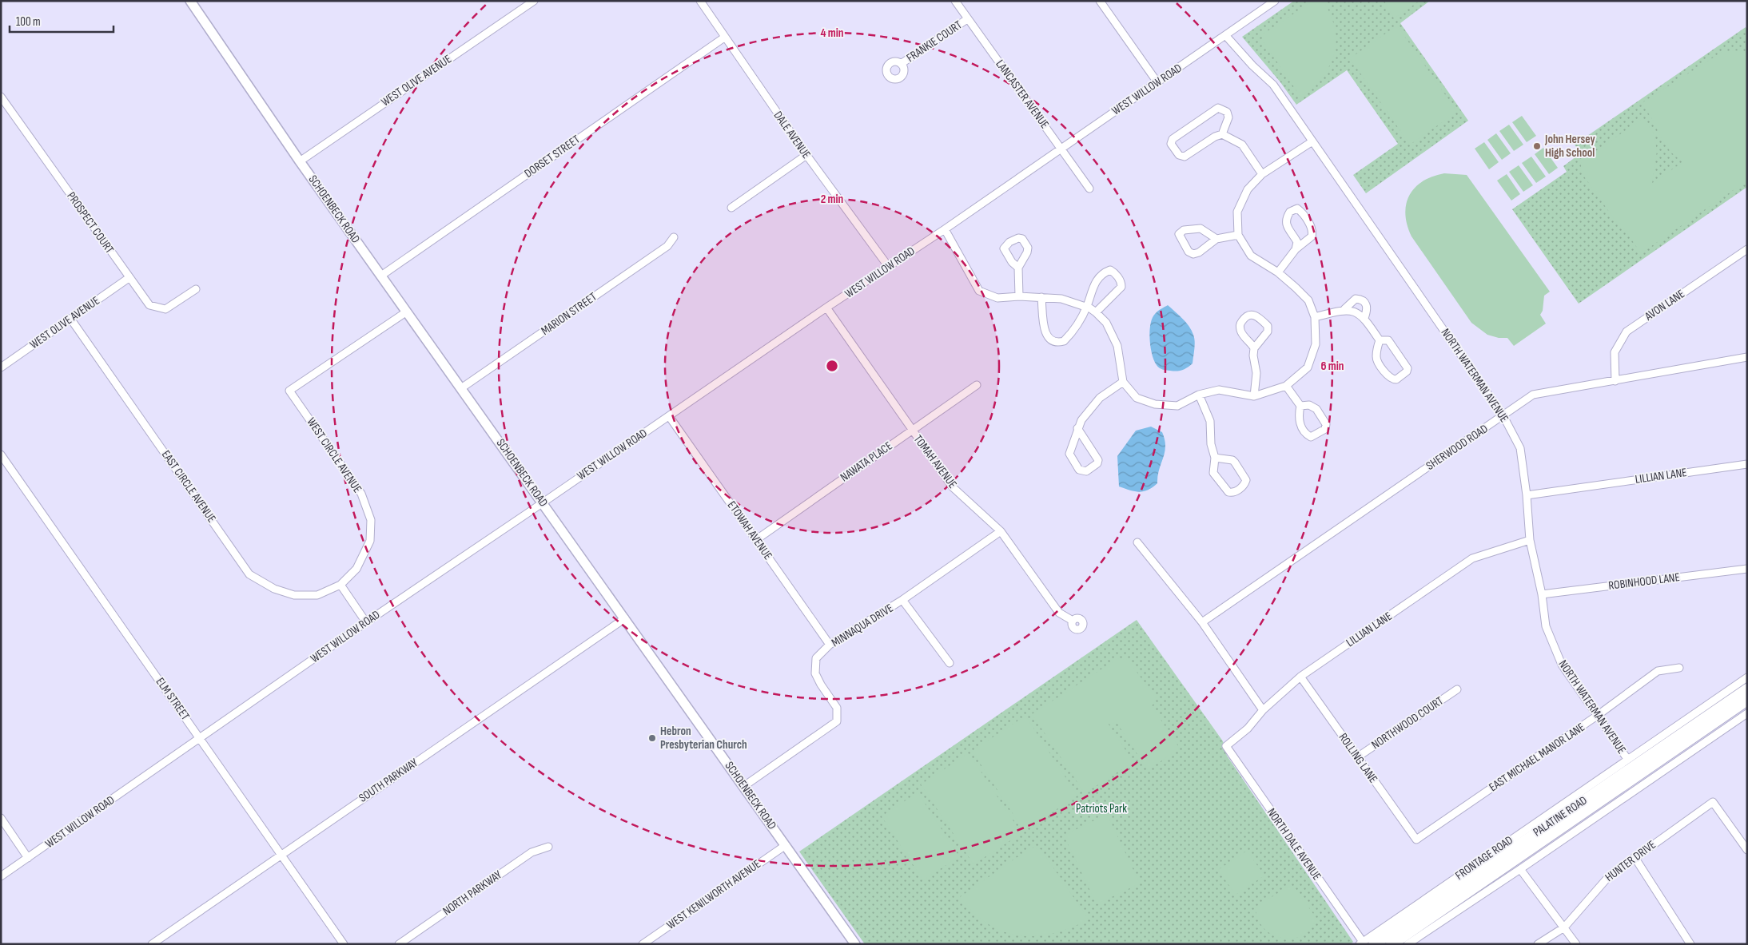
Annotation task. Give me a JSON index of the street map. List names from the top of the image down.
{
  "streets": {
    "highway": ["PALATINE ROAD"],
    "main road": ["SCHOENBECK ROAD"],
    "street": [
      "FRANKIE COURT",
      "WEST OLIVE AVENUE",
      "WEST WILLOW ROAD",
      "LANCASTER AVENUE",
      "DALE AVENUE",
      "DORSET STREET",
      "PROSPECT COURT",
      "AVON LANE",
      "MARION STREET",
      "NORTH WATERMAN AVENUE",
      "SHERWOOD ROAD",
      "WEST CIRCLE AVENUE",
      "NAWATA PLACE",
      "TOMAH AVENUE",
      "LILLIAN LANE",
      "EAST CIRCLE AVENUE",
      "ETOWAH AVENUE",
      "ROBINHOOD LANE",
      "MINNAQUA DRIVE",
      "ELM STREET",
      "NORTHWOOD COURT",
      "EAST MICHAEL MANOR LANE",
      "ROLLING LANE",
      "SOUTH PARKWAY",
      "NORTH DALE AVENUE",
      "FRONTAGE ROAD",
      "HUNTER DRIVE",
      "NORTH PARKWAY",
      "WEST KENILWORTH AVENUE"
    ]
  },
  "crossings": [
    ["FRANKIE COURT", "LANCASTER AVENUE"],
    ["WEST OLIVE AVENUE", "SCHOENBECK ROAD"],
    ["WEST OLIVE AVENUE", "PROSPECT COURT"],
    ["WEST OLIVE AVENUE", "EAST CIRCLE AVENUE"],
    ["WEST WILLOW ROAD", "LANCASTER AVENUE"],
    ["WEST WILLOW ROAD", "DALE AVENUE"],
    ["WEST WILLOW ROAD", "SCHOENBECK ROAD"],
    ["WEST WILLOW ROAD", "NORTH WATERMAN AVENUE"],
    ["WEST WILLOW ROAD", "TOMAH AVENUE"],
    ["WEST WILLOW ROAD", "ETOWAH AVENUE"],
    ["WEST WILLOW ROAD", "ELM STREET"],
    ["DALE AVENUE", "DORSET STREET"],
    ["DORSET STREET", "SCHOENBECK ROAD"],
    ["SCHOENBECK ROAD", "MARION STREET"],
    ["SCHOENBECK ROAD", "WEST CIRCLE AVENUE"],
    ["SCHOENBECK ROAD", "MINNAQUA DRIVE"],
    ["SCHOENBECK ROAD", "SOUTH PARKWAY"],
    ["SCHOENBECK ROAD", "WEST KENILWORTH AVENUE"],
    ["AVON LANE", "SHERWOOD ROAD"],
    ["NORTH WATERMAN AVENUE", "SHERWOOD ROAD"],
    ["NORTH WATERMAN AVENUE", "LILLIAN LANE"],
    ["NORTH WATERMAN AVENUE", "ROBINHOOD LANE"],
    ["NORTH WATERMAN AVENUE", "EAST MICHAEL MANOR LANE"],
    ["NORTH WATERMAN AVENUE", "FRONTAGE ROAD"],
    ["WEST CIRCLE AVENUE", "EAST CIRCLE AVENUE"],
    ["NAWATA PLACE", "TOMAH AVENUE"],
    ["NAWATA PLACE", "ETOWAH AVENUE"],
    ["TOMAH AVENUE", "MINNAQUA DRIVE"],
    ["LILLIAN LANE", "ROLLING LANE"],
    ["LILLIAN LANE", "NORTH DALE AVENUE"],
    ["ETOWAH AVENUE", "MINNAQUA DRIVE"],
    ["ELM STREET", "SOUTH PARKWAY"],
    ["NORTHWOOD COURT", "ROLLING LANE"],
    ["EAST MICHAEL MANOR LANE", "ROLLING LANE"],
    ["NORTH DALE AVENUE", "FRONTAGE ROAD"]
  ],
  "parks": ["Patriots Park"],
  "places": ["John Hersey High School", "Hebron Presbyterian Church"],
  "scale_bar": "100 m",
  "rings": ["4 min", "2 min", "6 min"]
}
